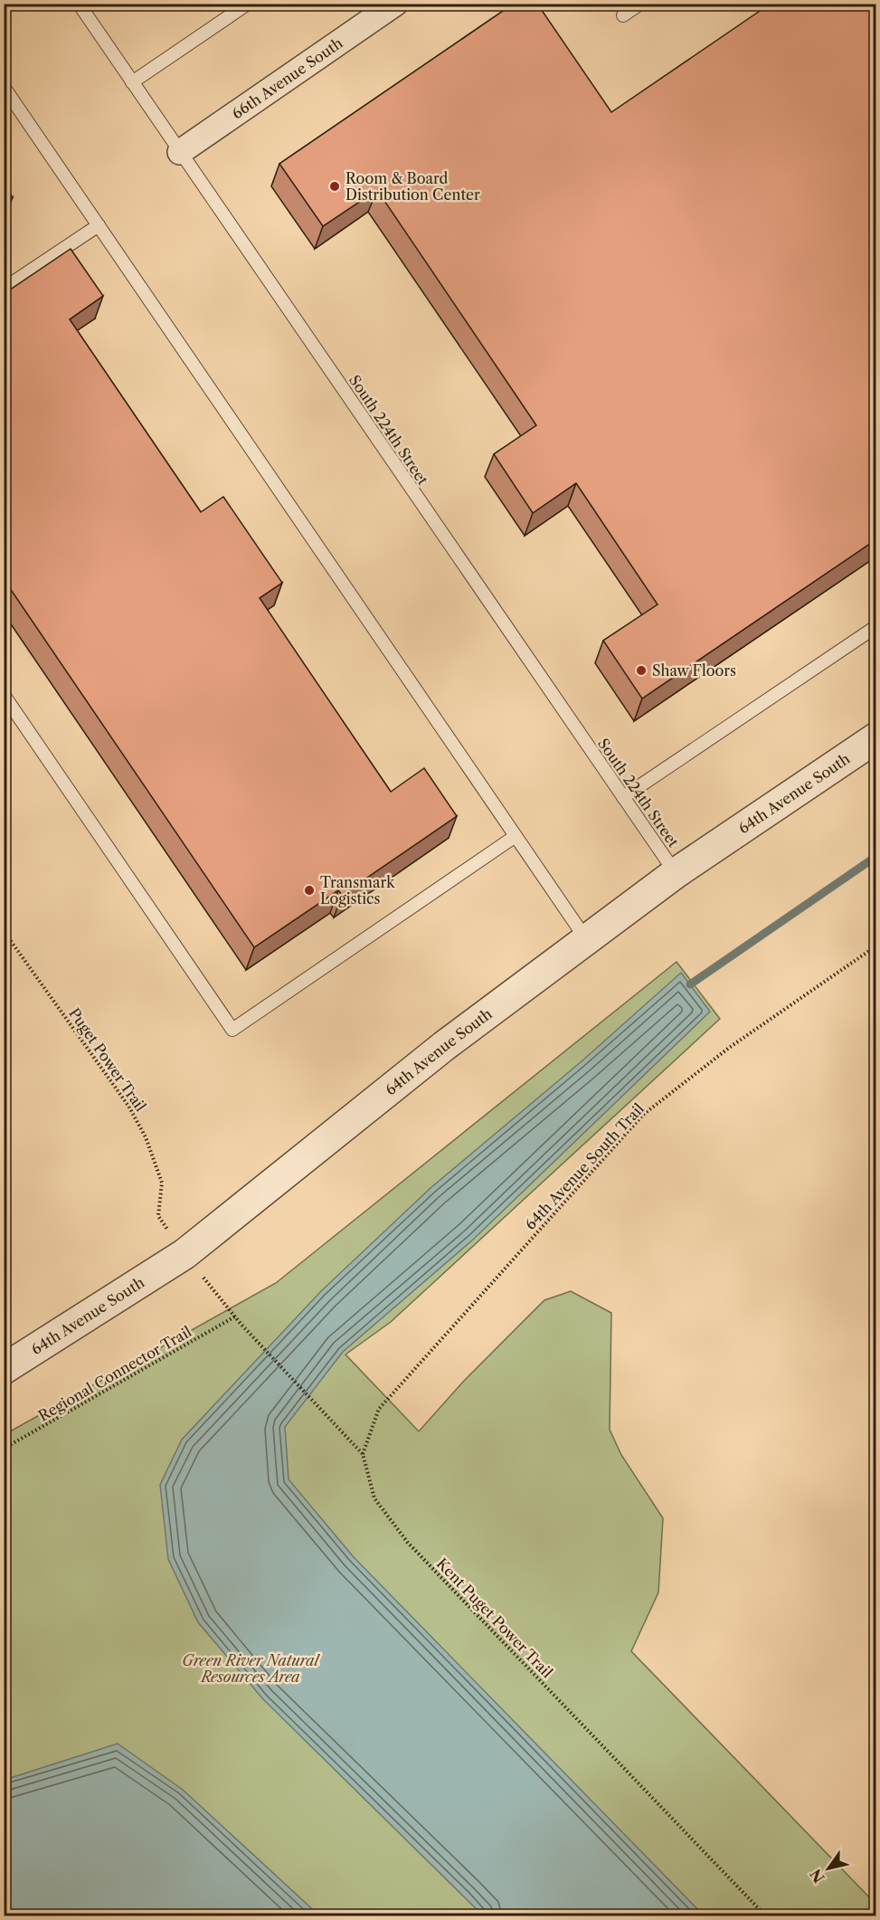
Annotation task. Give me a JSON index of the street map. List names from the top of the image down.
{
  "streets": {
    "street": ["66th Avenue South", "64th Avenue South"],
    "lane": ["South 224th Street"],
    "path": [
      "Puget Power Trail",
      "64th Avenue South Trail",
      "Regional Connector Trail",
      "Kent Puget Power Trail"
    ]
  },
  "crossings": [
    ["66th Avenue South", "South 224th Street"],
    ["South 224th Street", "64th Avenue South"],
    ["64th Avenue South", "Puget Power Trail"],
    ["Puget Power Trail", "Regional Connector Trail"],
    ["64th Avenue South Trail", "Kent Puget Power Trail"]
  ],
  "parks": ["Green River Natural Resources Area"],
  "places": ["Room & Board Distribution Center", "Shaw Floors", "Transmark Logistics"],
  "north": "bottom left"
}
